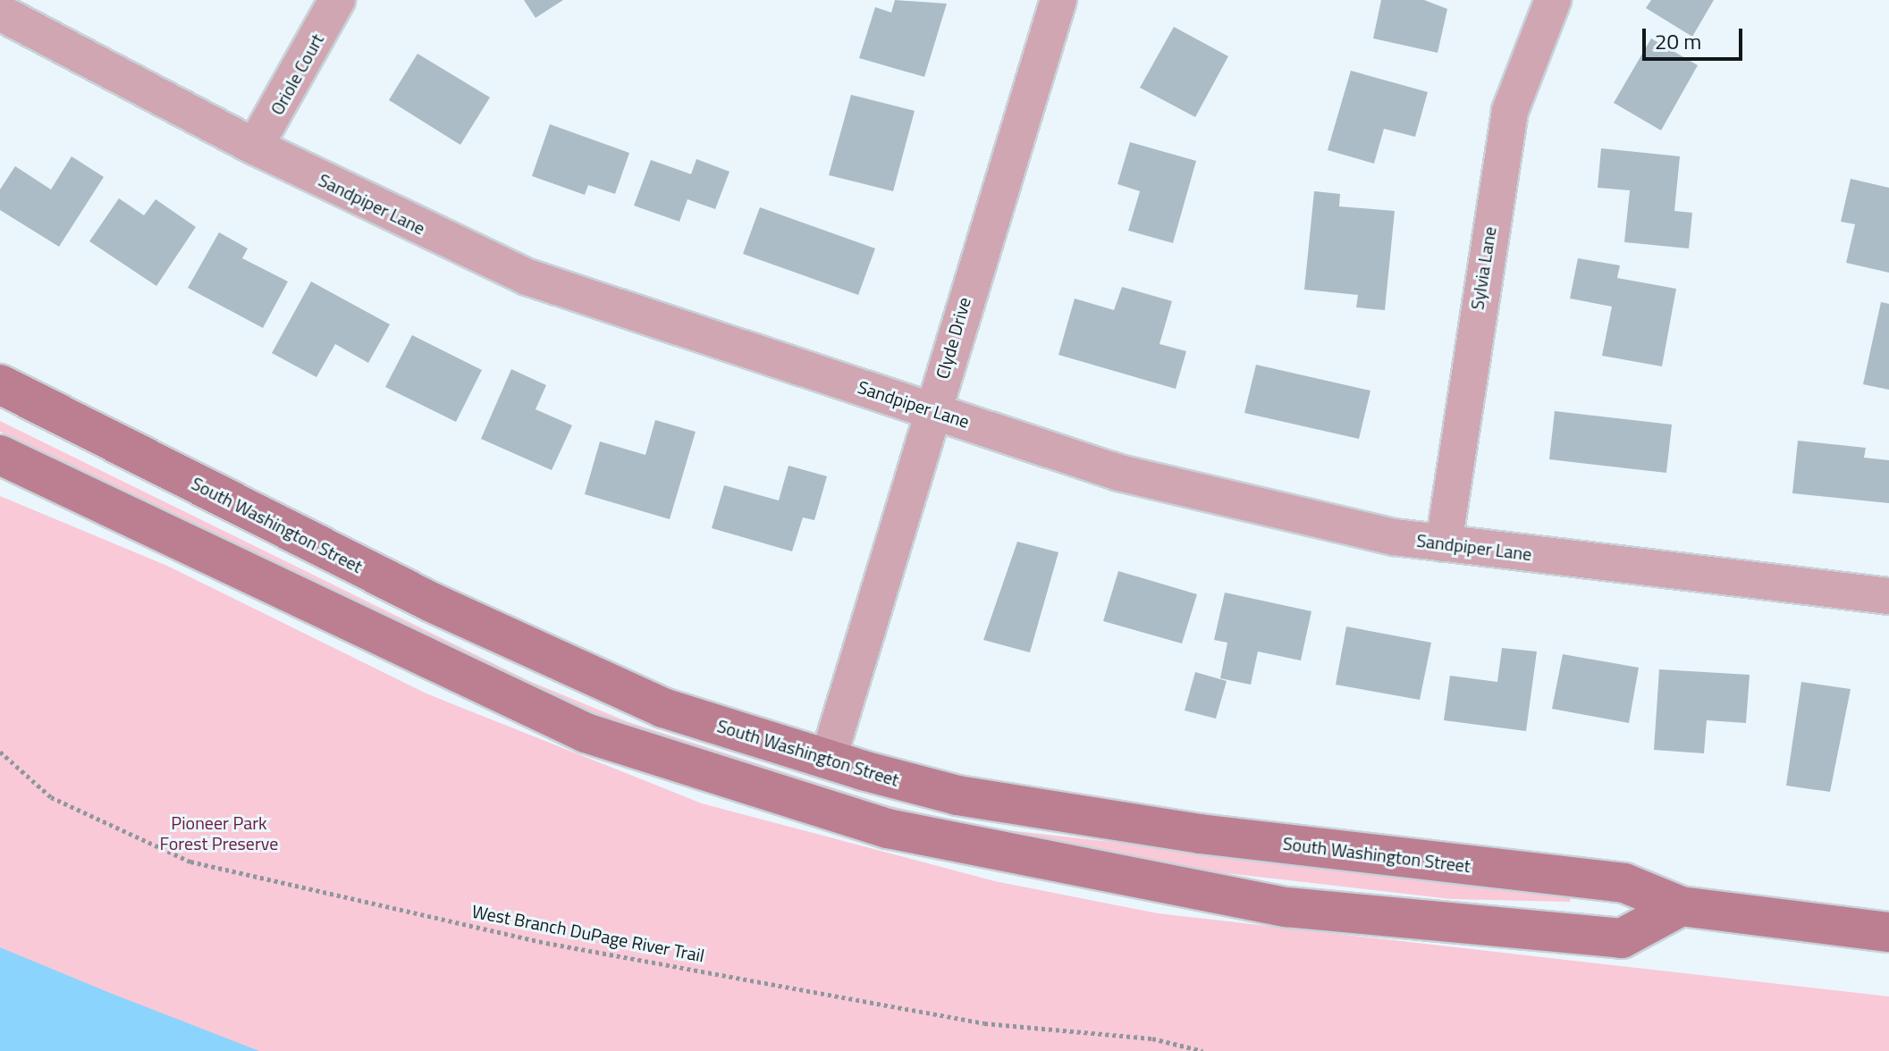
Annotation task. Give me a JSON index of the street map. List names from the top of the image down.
{
  "streets": {
    "main road": ["South Washington Street"],
    "street": [
      "Oriole Court",
      "Sandpiper Lane",
      "Sylvia Lane",
      "Clyde Drive"
    ],
    "path": ["West Branch DuPage River Trail"]
  },
  "crossings": [
    ["Oriole Court", "Sandpiper Lane"],
    ["Sandpiper Lane", "Sylvia Lane"],
    ["Sandpiper Lane", "Clyde Drive"],
    ["Clyde Drive", "South Washington Street"]
  ],
  "parks": ["Pioneer Park Forest Preserve"],
  "scale_bar": "20 m"
}
